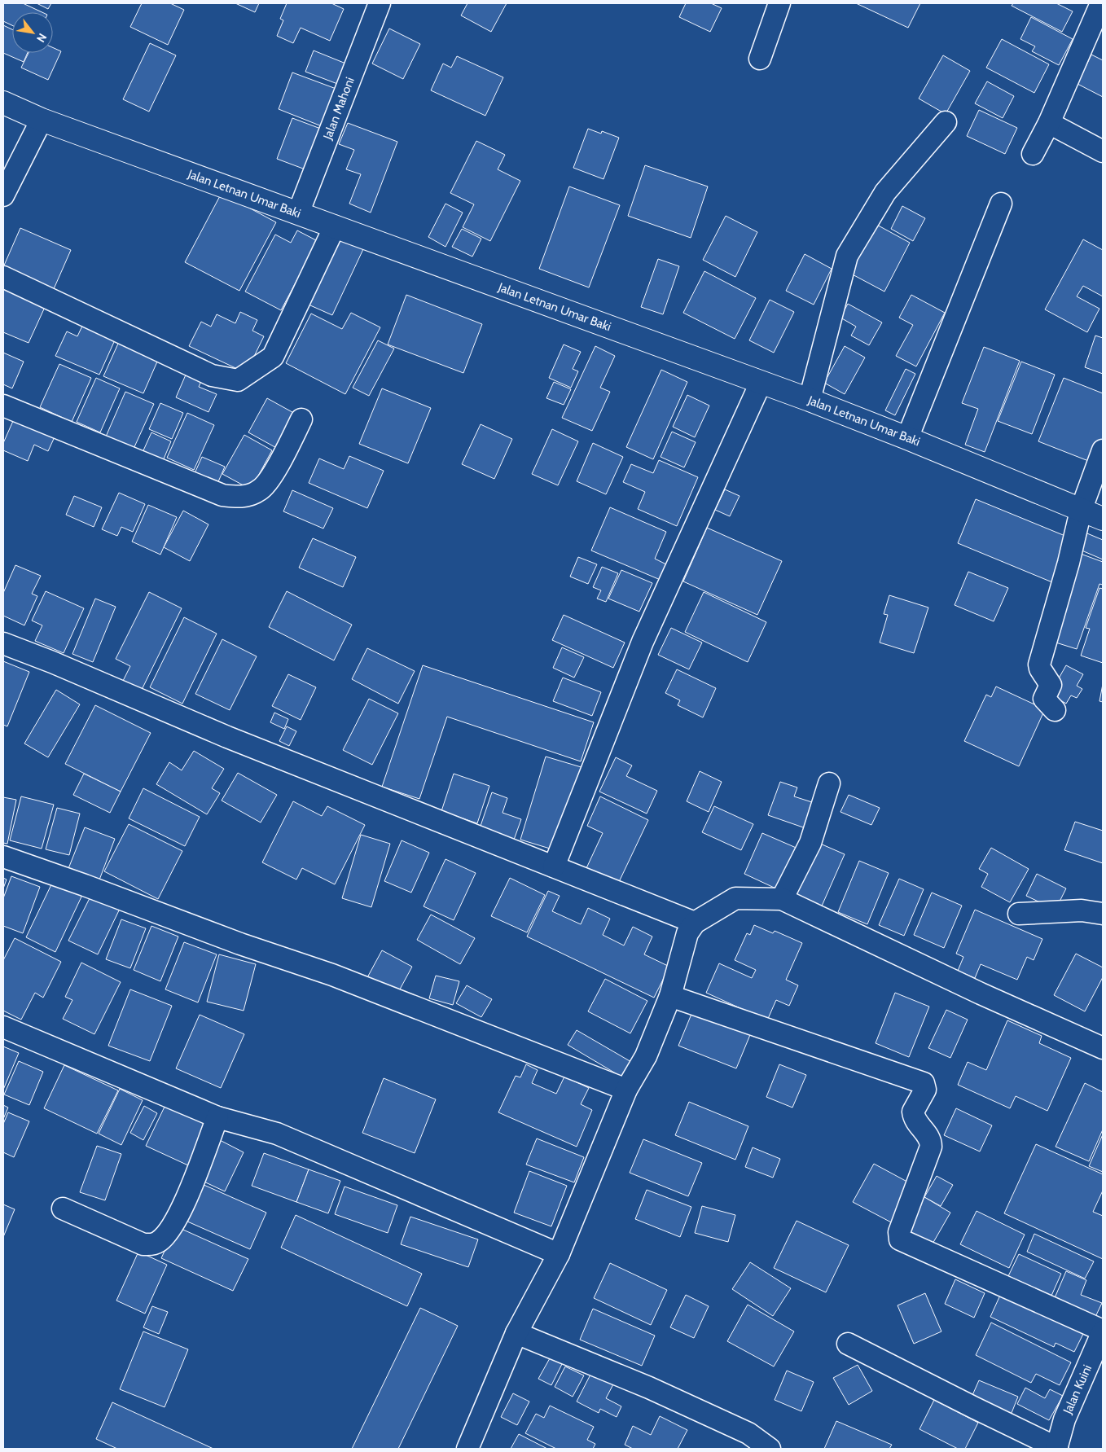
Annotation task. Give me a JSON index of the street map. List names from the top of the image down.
{
  "streets": {
    "street": ["Jalan Mahoni", "Jalan Letnan Umar Baki", "Jalan Kuini"]
  },
  "crossings": [
    ["Jalan Mahoni", "Jalan Letnan Umar Baki"]
  ],
  "north": "bottom right"
}
